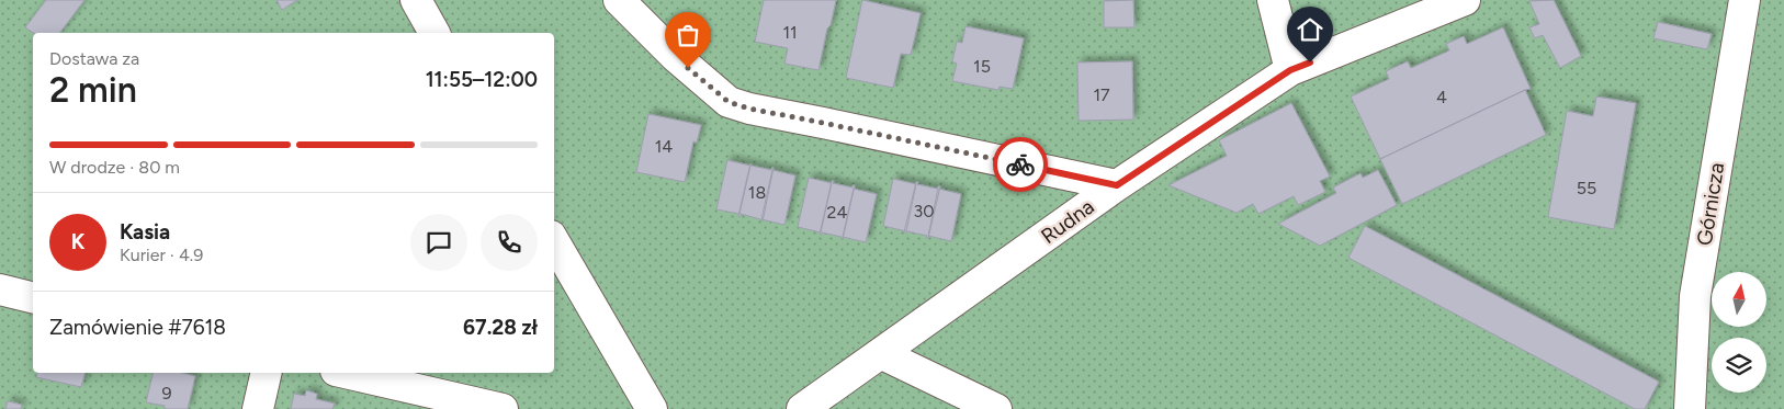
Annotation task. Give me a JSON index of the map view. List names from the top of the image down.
{
  "streets": {
    "street": ["Górnicza", "Rudna"]
  },
  "house_numbers": [
    "11",
    "15",
    "17",
    "4",
    "14",
    "55",
    "18",
    "30",
    "24",
    "9"
  ],
  "north": "top",
  "page": {
    "heading": ["2 min", "Dostawa za", "11:55–12:00"],
    "panel": [
      "Kasia",
      "Kurier · 4.9",
      "Zamówienie #7618",
      "67.28 zł"
    ],
    "bar": "W drodze · 80 m",
    "round": "K"
  }
}
